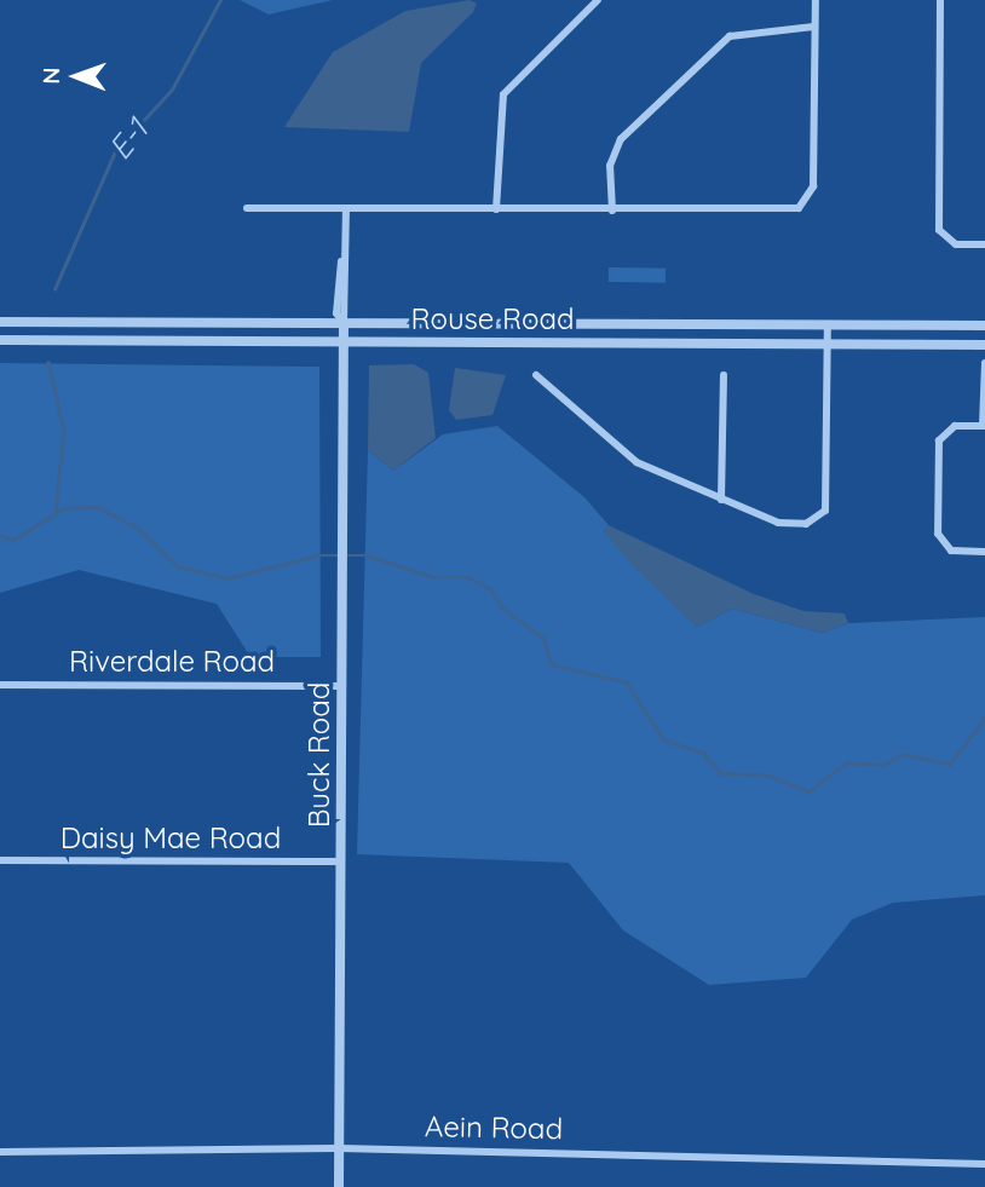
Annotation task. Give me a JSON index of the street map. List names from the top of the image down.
{
  "streets": {
    "street": [
      "Rouse Road",
      "Riverdale Road",
      "Buck Road",
      "Daisy Mae Road",
      "Aein Road"
    ]
  },
  "crossings": [
    ["Rouse Road", "Buck Road"],
    ["Riverdale Road", "Buck Road"],
    ["Buck Road", "Daisy Mae Road"],
    ["Buck Road", "Aein Road"]
  ],
  "water": ["E-1"],
  "north": "left"
}
